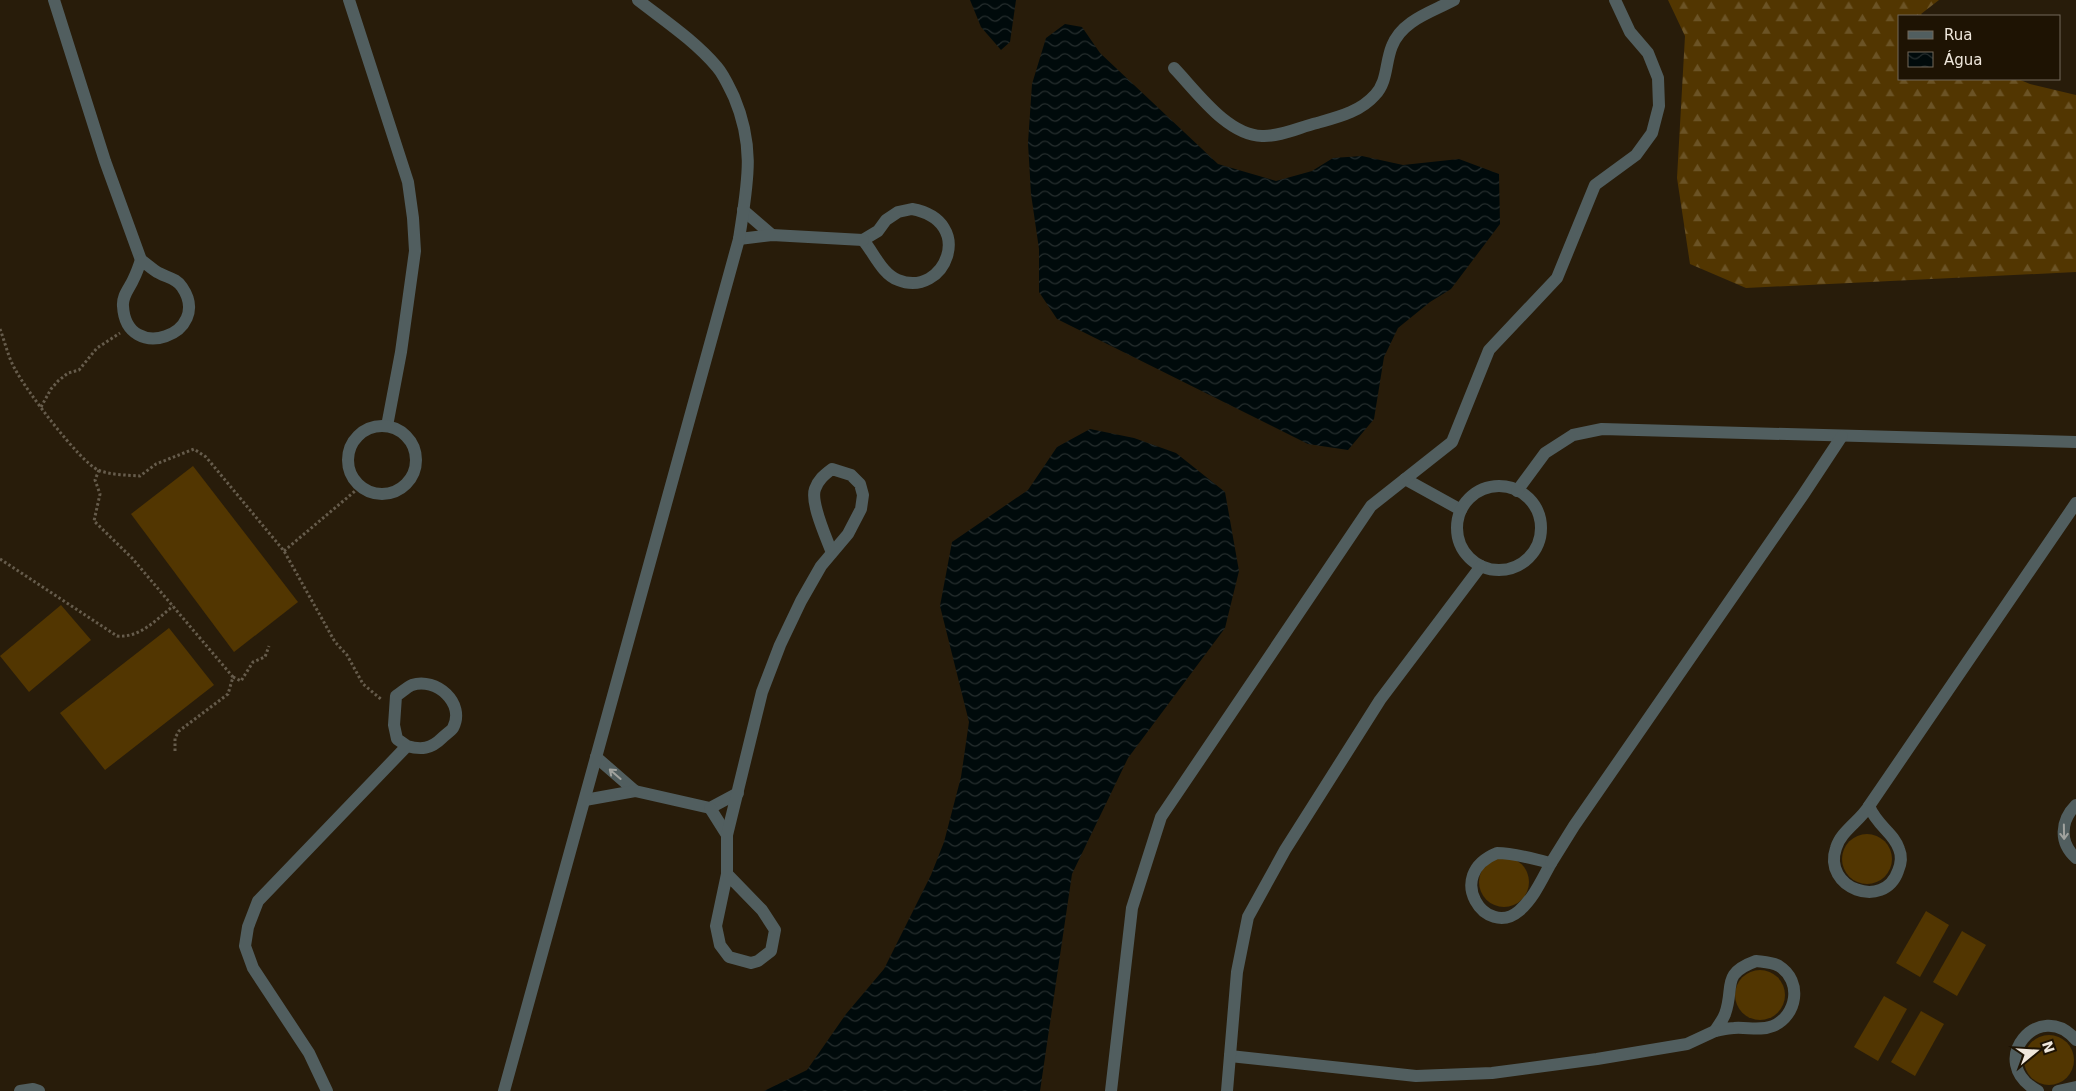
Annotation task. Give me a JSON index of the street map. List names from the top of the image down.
{
  "legend": ["Rua", "Água"],
  "north": "right"
}
